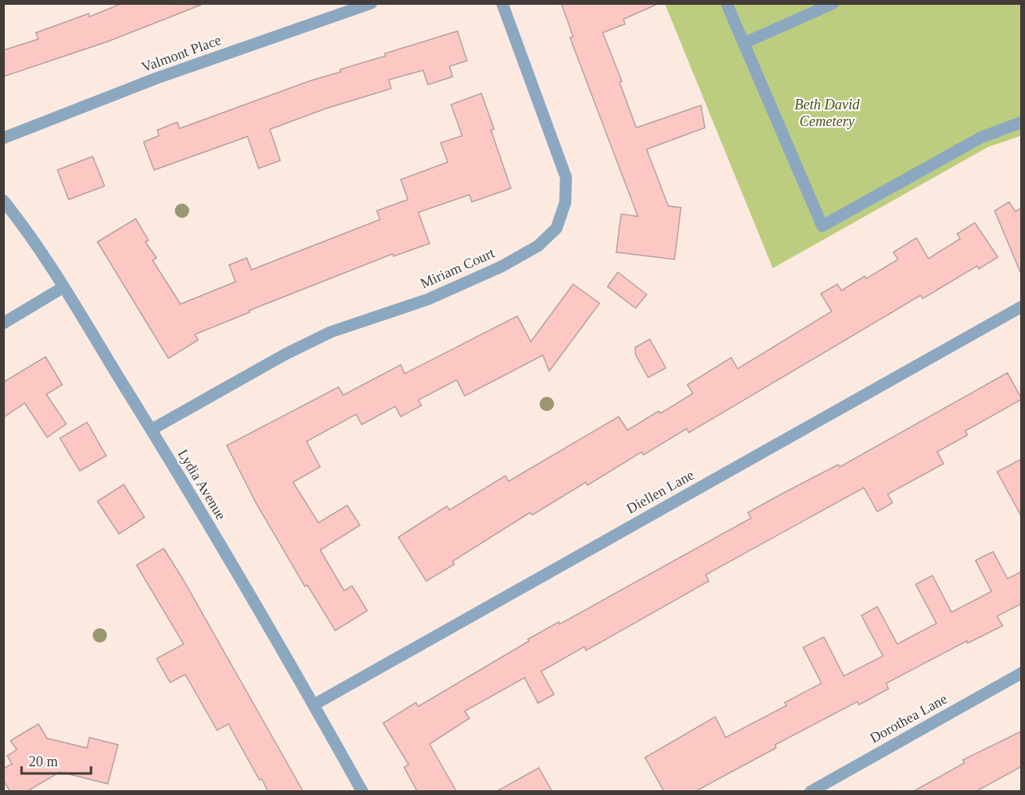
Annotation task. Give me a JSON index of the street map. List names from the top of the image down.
{
  "streets": {
    "street": [
      "Valmont Place",
      "Miriam Court",
      "Lydia Avenue",
      "Diellen Lane",
      "Dorothea Lane"
    ]
  },
  "crossings": [
    ["Miriam Court", "Lydia Avenue"],
    ["Lydia Avenue", "Diellen Lane"]
  ],
  "parks": ["Beth David Cemetery"],
  "scale_bar": "20 m"
}
